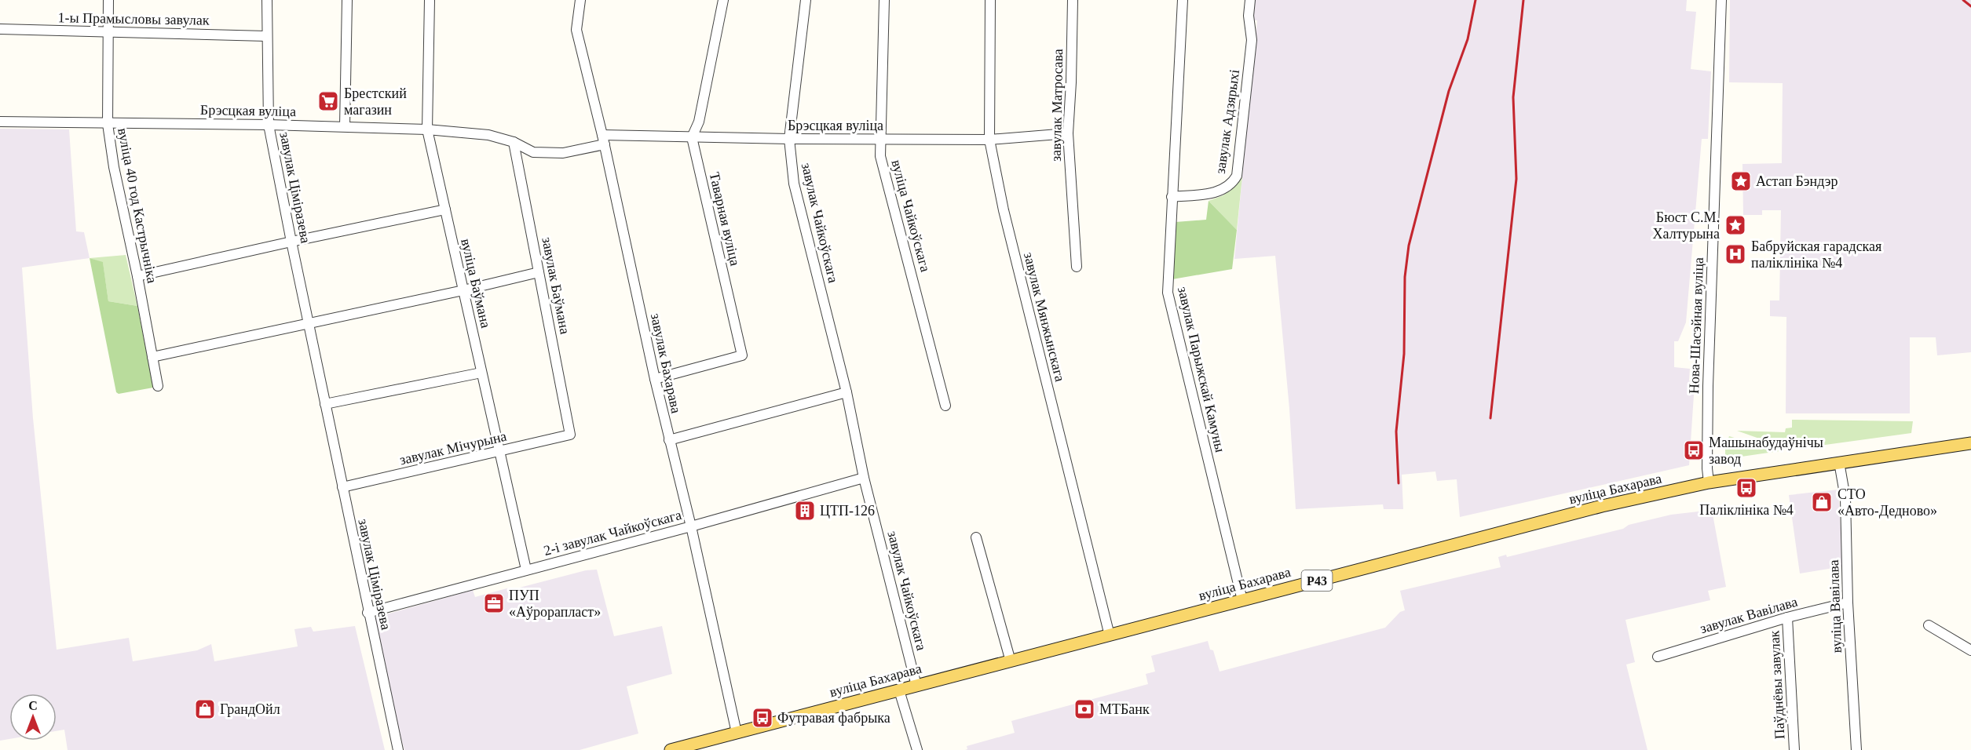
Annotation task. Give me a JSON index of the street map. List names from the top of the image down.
{
  "streets": {
    "main road": ["вуліца Бахарава", "Р43"],
    "street": [
      "1-ы Прамысловы завулак",
      "завулак Матросава",
      "Брэсцкая вуліца",
      "завулак Адзярыхі",
      "завулак Ціміразева",
      "вуліца 40 год Кастрычніка",
      "вуліца Чайкоўскага",
      "Таварная вуліца",
      "завулак Чайкоўскага",
      "вуліца Баўмана",
      "завулак Баўмана",
      "завулак Мянжынскага",
      "Нова-Шасэйная вуліца",
      "завулак Бахарава",
      "завулак Парыжскай Камуны",
      "завулак Мічурына",
      "2-і завулак Чайкоўскага",
      "вуліца Вавілава",
      "завулак Вавілава",
      "Паўднёвы завулак"
    ]
  },
  "crossings": [
    ["1-ы Прамысловы завулак", "завулак Ціміразева"],
    ["1-ы Прамысловы завулак", "вуліца 40 год Кастрычніка"],
    ["завулак Матросава", "Брэсцкая вуліца"],
    ["Брэсцкая вуліца", "завулак Ціміразева"],
    ["Брэсцкая вуліца", "вуліца 40 год Кастрычніка"],
    ["Брэсцкая вуліца", "вуліца Чайкоўскага"],
    ["Брэсцкая вуліца", "Таварная вуліца"],
    ["Брэсцкая вуліца", "завулак Чайкоўскага"],
    ["Брэсцкая вуліца", "вуліца Баўмана"],
    ["Брэсцкая вуліца", "завулак Баўмана"],
    ["Брэсцкая вуліца", "завулак Мянжынскага"],
    ["Брэсцкая вуліца", "завулак Бахарава"],
    ["завулак Адзярыхі", "завулак Парыжскай Камуны"],
    ["завулак Ціміразева", "завулак Мічурына"],
    ["завулак Ціміразева", "2-і завулак Чайкоўскага"],
    ["Таварная вуліца", "завулак Бахарава"],
    ["завулак Чайкоўскага", "вуліца Бахарава"],
    ["завулак Чайкоўскага", "2-і завулак Чайкоўскага"],
    ["вуліца Баўмана", "завулак Мічурына"],
    ["вуліца Баўмана", "2-і завулак Чайкоўскага"],
    ["завулак Баўмана", "завулак Мічурына"],
    ["завулак Мянжынскага", "вуліца Бахарава"],
    ["Нова-Шасэйная вуліца", "вуліца Бахарава"],
    ["завулак Бахарава", "вуліца Бахарава"],
    ["завулак Бахарава", "2-і завулак Чайкоўскага"],
    ["завулак Парыжскай Камуны", "вуліца Бахарава"],
    ["вуліца Бахарава", "вуліца Вавілава"],
    ["вуліца Вавілава", "завулак Вавілава"],
    ["завулак Вавілава", "Паўднёвы завулак"]
  ],
  "places": {
    "supermarket": ["Брестский магазин"],
    "place": ["Астап Бэндэр", "Бюст С.М. Халтурына"],
    "hospital": ["Бабруйская гарадская паліклініка №4"],
    "bus stop": ["Машынабудаўнічы завод", "Паліклініка №4", "Футравая фабрыка"],
    "shop": ["СТО «Авто-Дедново»", "ГрандОйл"],
    "building": ["ЦТП-126"],
    "office": ["ПУП «Аўрорапласт»"],
    "bank": ["МТБанк"]
  },
  "north": "top"
}
